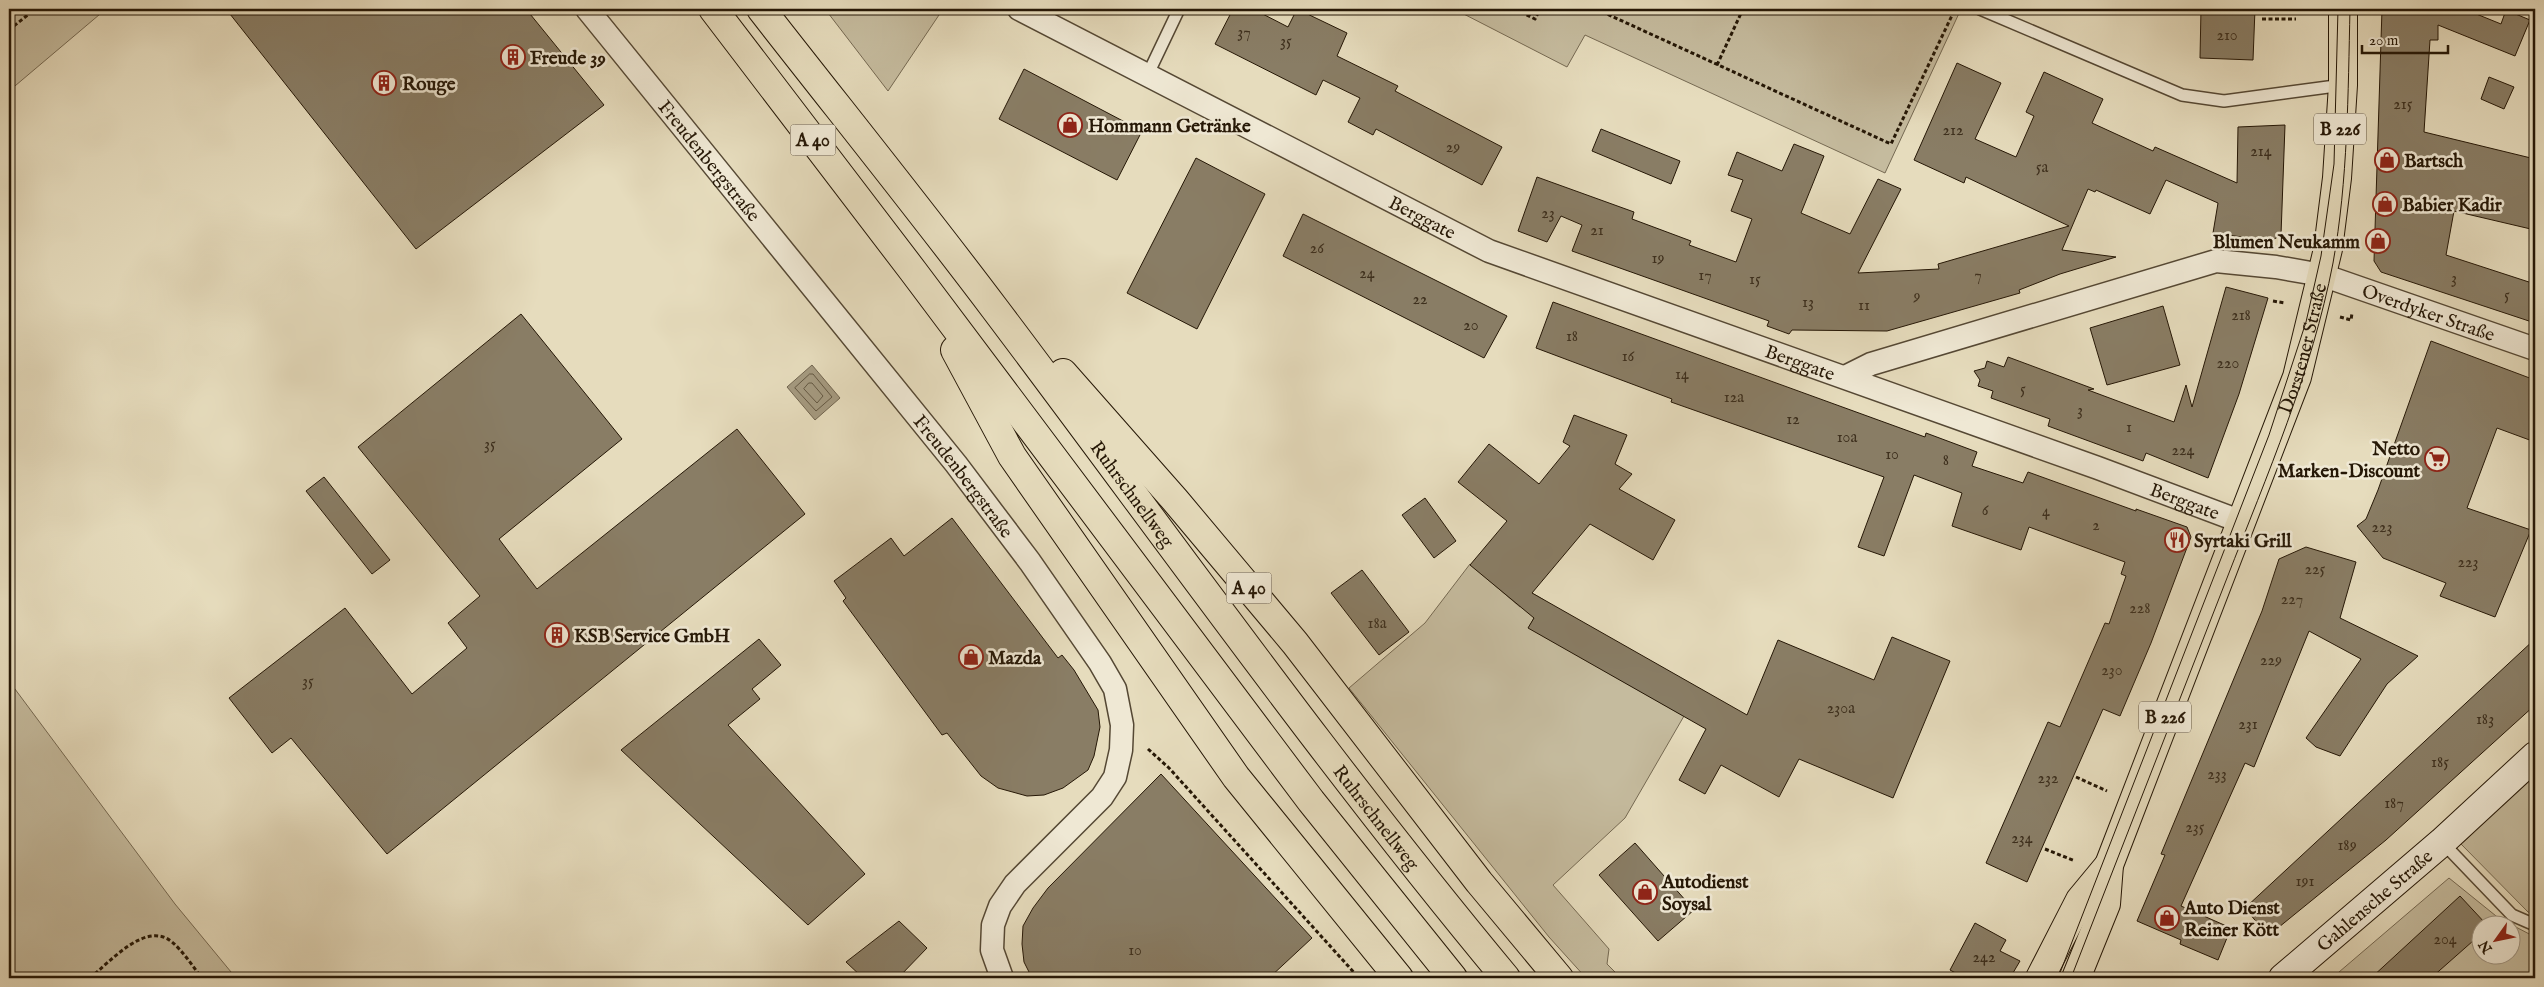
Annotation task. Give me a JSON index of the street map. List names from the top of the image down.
{
  "streets": {
    "main road": [
      "B 226",
      "A 40",
      "Dorstener Straße",
      "Ruhrschnellweg"
    ],
    "street": [
      "Freudenbergstraße",
      "Berggate",
      "Overdyker Straße",
      "Gahlensche Straße"
    ]
  },
  "crossings": [
    ["A 40", "Ruhrschnellweg"],
    ["Berggate", "Overdyker Straße"],
    ["Berggate", "Dorstener Straße"],
    ["Overdyker Straße", "Dorstener Straße"]
  ],
  "places": {
    "building": ["Freude 39", "Rouge", "KSB Service GmbH"],
    "shop": [
      "Hommann Getränke",
      "Bartsch",
      "Babier Kadir",
      "Blumen Neukamm",
      "Mazda",
      "Autodienst Soysal",
      "Auto Dienst Reiner Kött"
    ],
    "supermarket": ["Netto Marken-Discount"],
    "restaurant": ["Syrtaki Grill"]
  },
  "house_numbers": [
    "37",
    "210",
    "35",
    "215",
    "212",
    "29",
    "214",
    "5a",
    "23",
    "21",
    "26",
    "19",
    "24",
    "17",
    "7",
    "3",
    "15",
    "5",
    "9",
    "22",
    "13",
    "11",
    "218",
    "20",
    "18",
    "16",
    "220",
    "14",
    "5",
    "12a",
    "3",
    "12",
    "1",
    "10a",
    "35",
    "224",
    "10",
    "8",
    "6",
    "4",
    "2",
    "223",
    "223",
    "225",
    "227",
    "228",
    "18a",
    "229",
    "230",
    "35",
    "230a",
    "183",
    "231",
    "185",
    "233",
    "232",
    "187",
    "235",
    "234",
    "189",
    "191",
    "204",
    "10",
    "242"
  ],
  "scale_bar": "20 m",
  "north": "bottom left"
}
